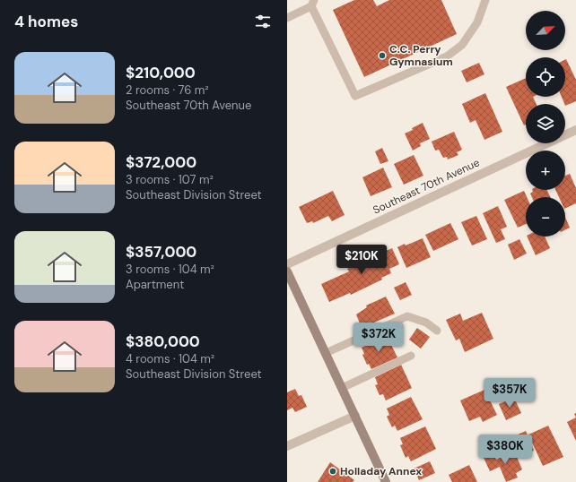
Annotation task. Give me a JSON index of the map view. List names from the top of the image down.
{
  "streets": {
    "street": ["Southeast 70th Avenue"]
  },
  "places": ["C.C. Perry Gymnasium", "Holladay Annex"],
  "north": "top right",
  "page": {
    "heading": "4 homes",
    "map_buttons": ["+", "−"],
    "list": [
      {
        "name": "$210,000",
        "note": "2 rooms · 76 m² · Southeast 70th Avenue"
      },
      {
        "name": "$372,000",
        "note": "3 rooms · 107 m² · Southeast Division Street"
      },
      {
        "name": "$357,000",
        "note": "3 rooms · 104 m² · Apartment"
      },
      {
        "name": "$380,000",
        "note": "4 rooms · 104 m² · Southeast Division Street"
      }
    ],
    "price": [
      "$210K",
      "$372K",
      "$357K",
      "$380K"
    ]
  }
}
